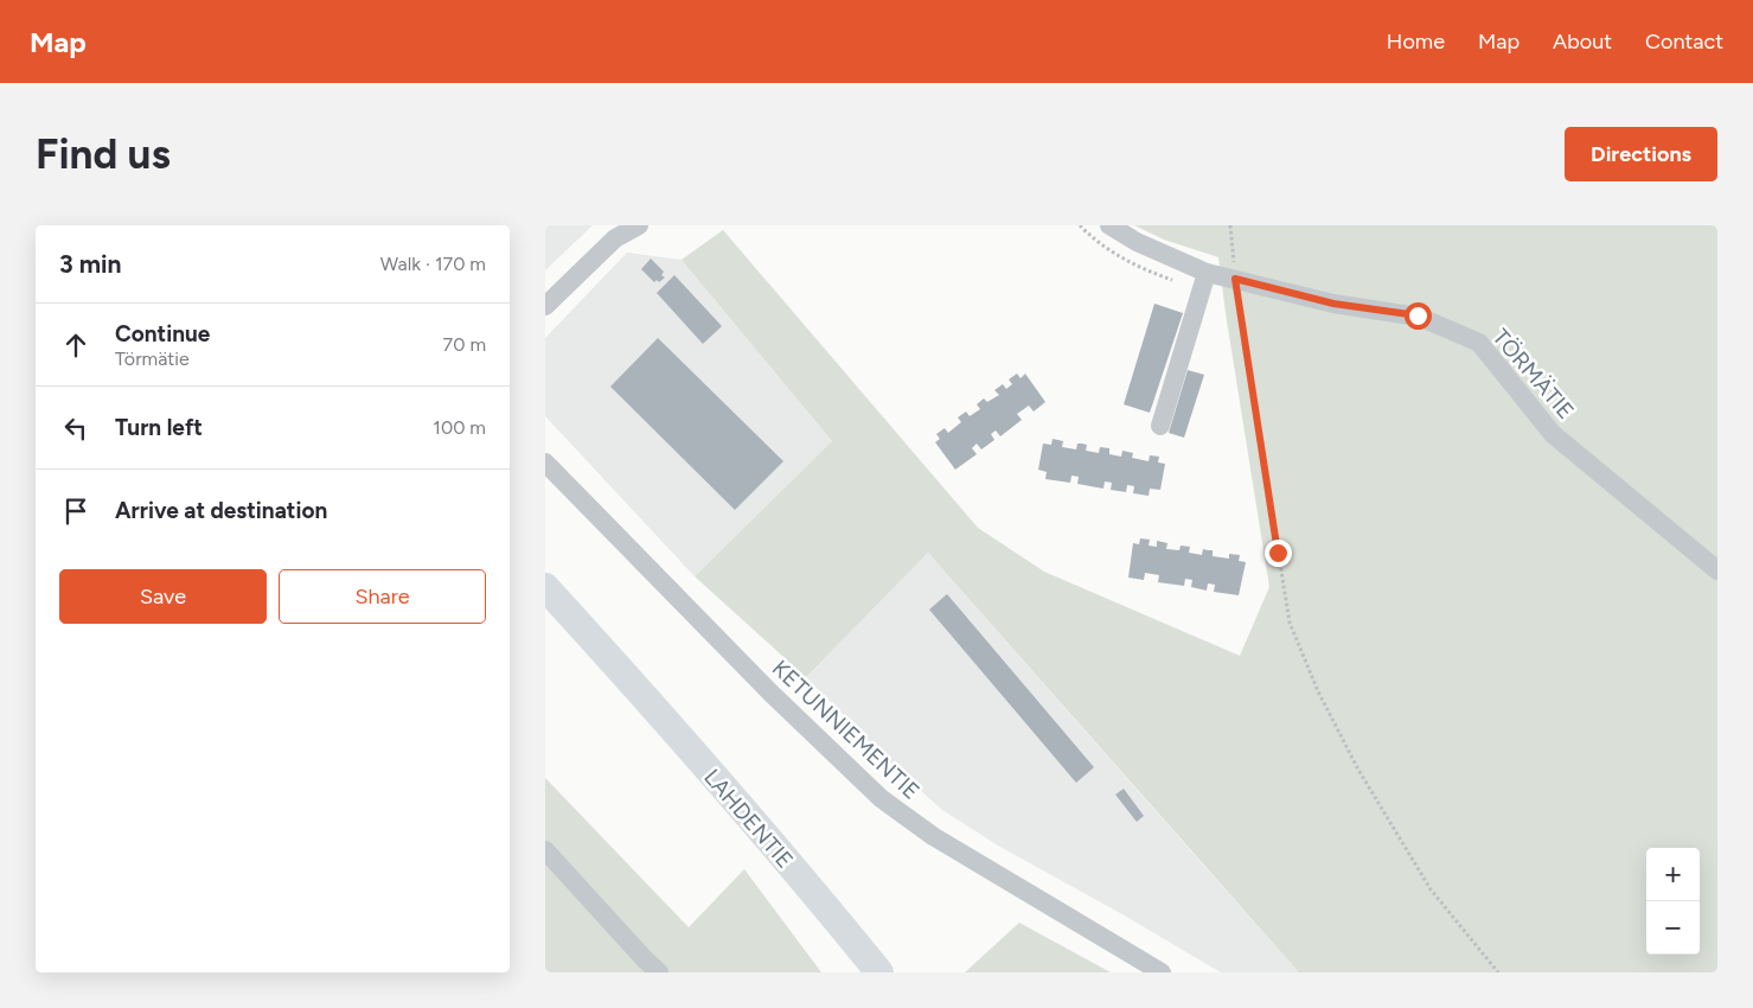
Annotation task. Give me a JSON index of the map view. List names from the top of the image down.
{
  "streets": {
    "highway": ["LAHDENTIE"],
    "street": ["TÖRMÄTIE", "KETUNNIEMENTIE"]
  },
  "page": {
    "header": "Map",
    "nav": [
      "Home",
      "Map",
      "About",
      "Contact"
    ],
    "buttons": [
      "Directions",
      ["Save", "Share"]
    ],
    "title": "Find us",
    "heading": ["3 min", "Walk · 170 m"],
    "list": [
      ["Continue", "Törmätie", "70 m"],
      ["Turn left", "100 m"],
      "Arrive at destination"
    ],
    "map_buttons": ["+", "−"]
  }
}
